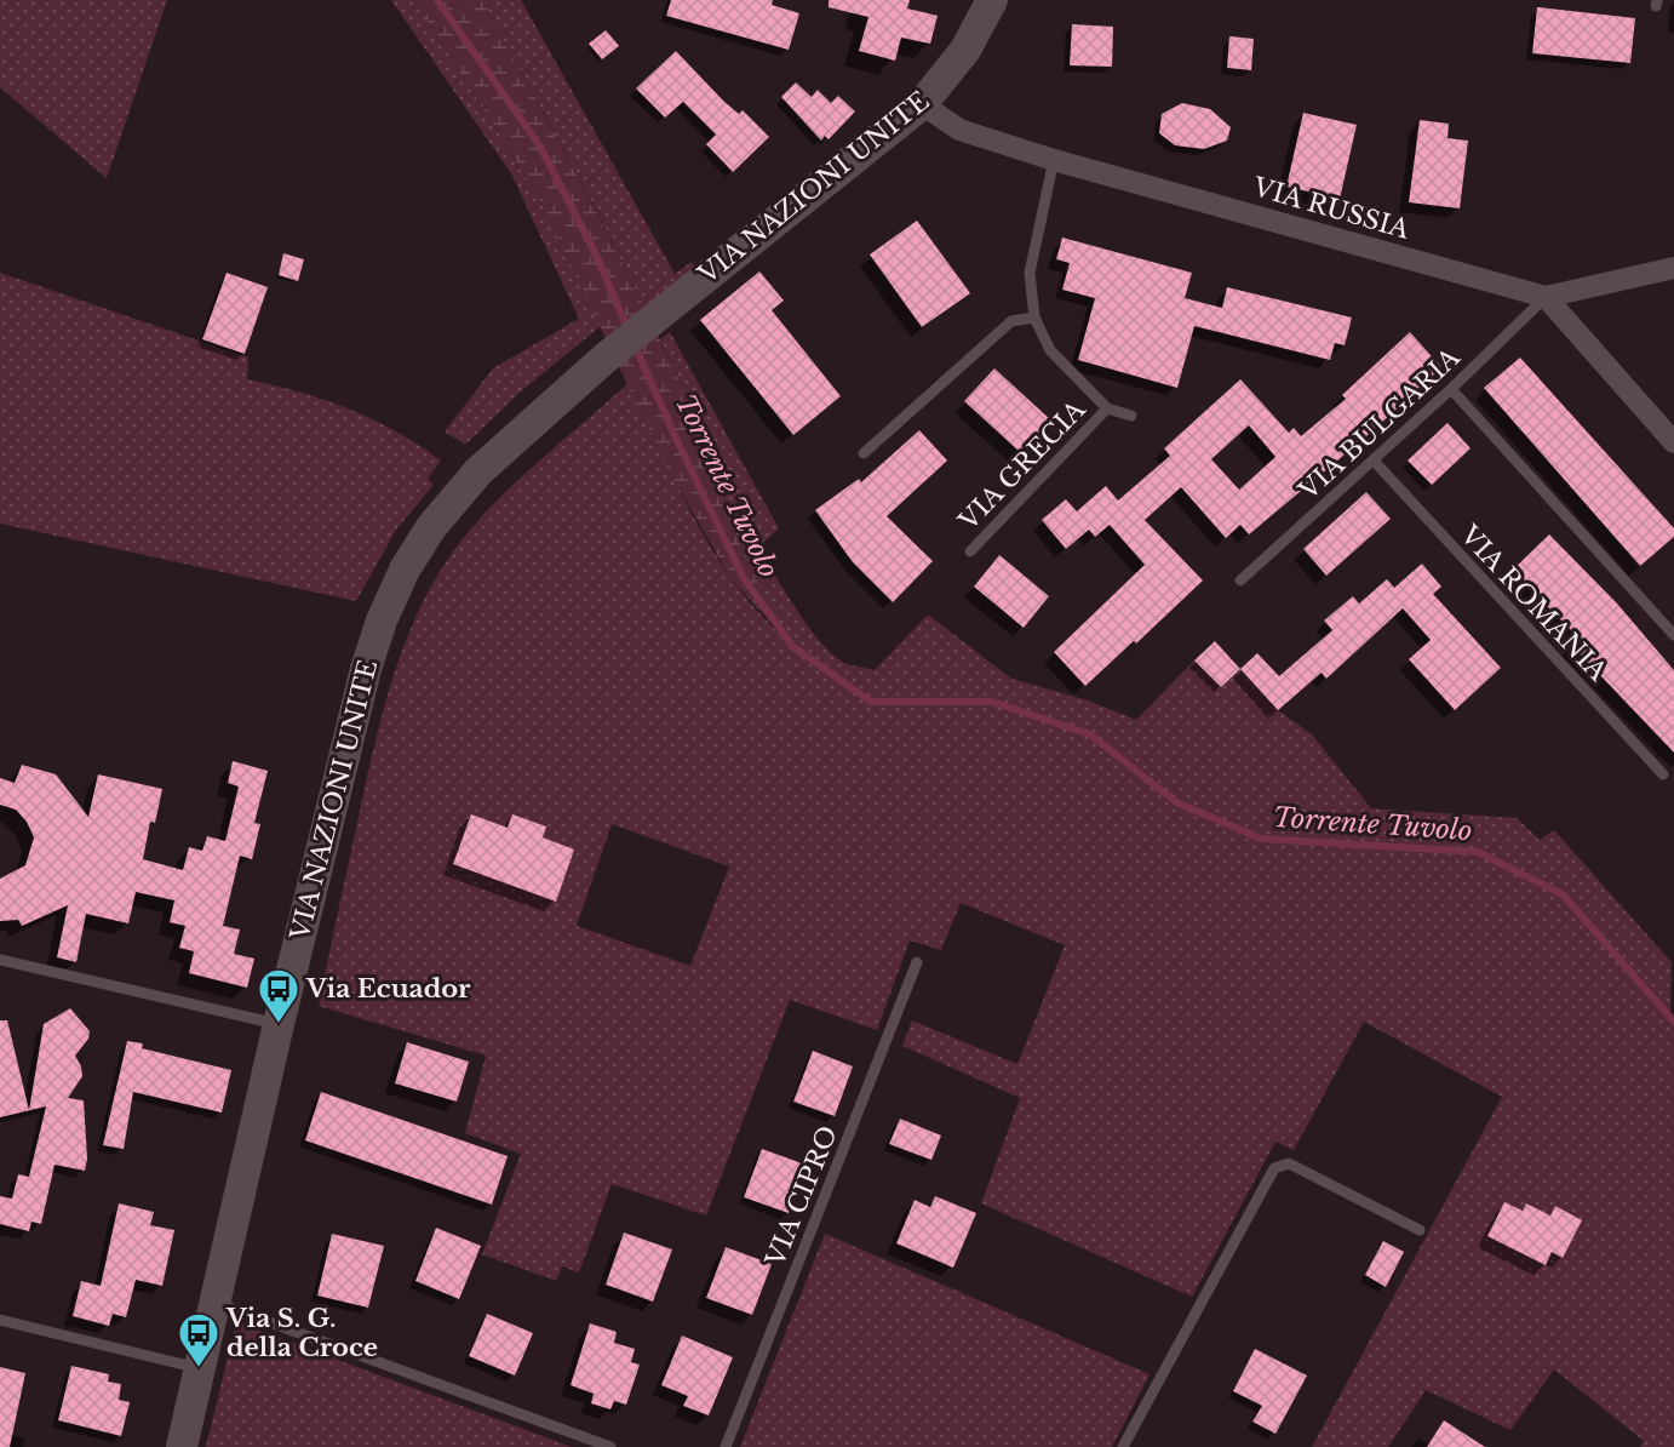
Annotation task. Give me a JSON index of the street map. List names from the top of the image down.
{
  "streets": {
    "street": ["VIA NAZIONI UNITE", "VIA RUSSIA"],
    "lane": [
      "VIA BULGARIA",
      "VIA GRECIA",
      "VIA ROMANIA",
      "VIA CIPRO"
    ]
  },
  "crossings": [
    ["VIA NAZIONI UNITE", "VIA RUSSIA"],
    ["VIA RUSSIA", "VIA BULGARIA"],
    ["VIA BULGARIA", "VIA ROMANIA"]
  ],
  "water": ["Torrente Tuvolo"],
  "places": {
    "bus stop": ["Via Ecuador", "Via S. G. della Croce"]
  }
}
